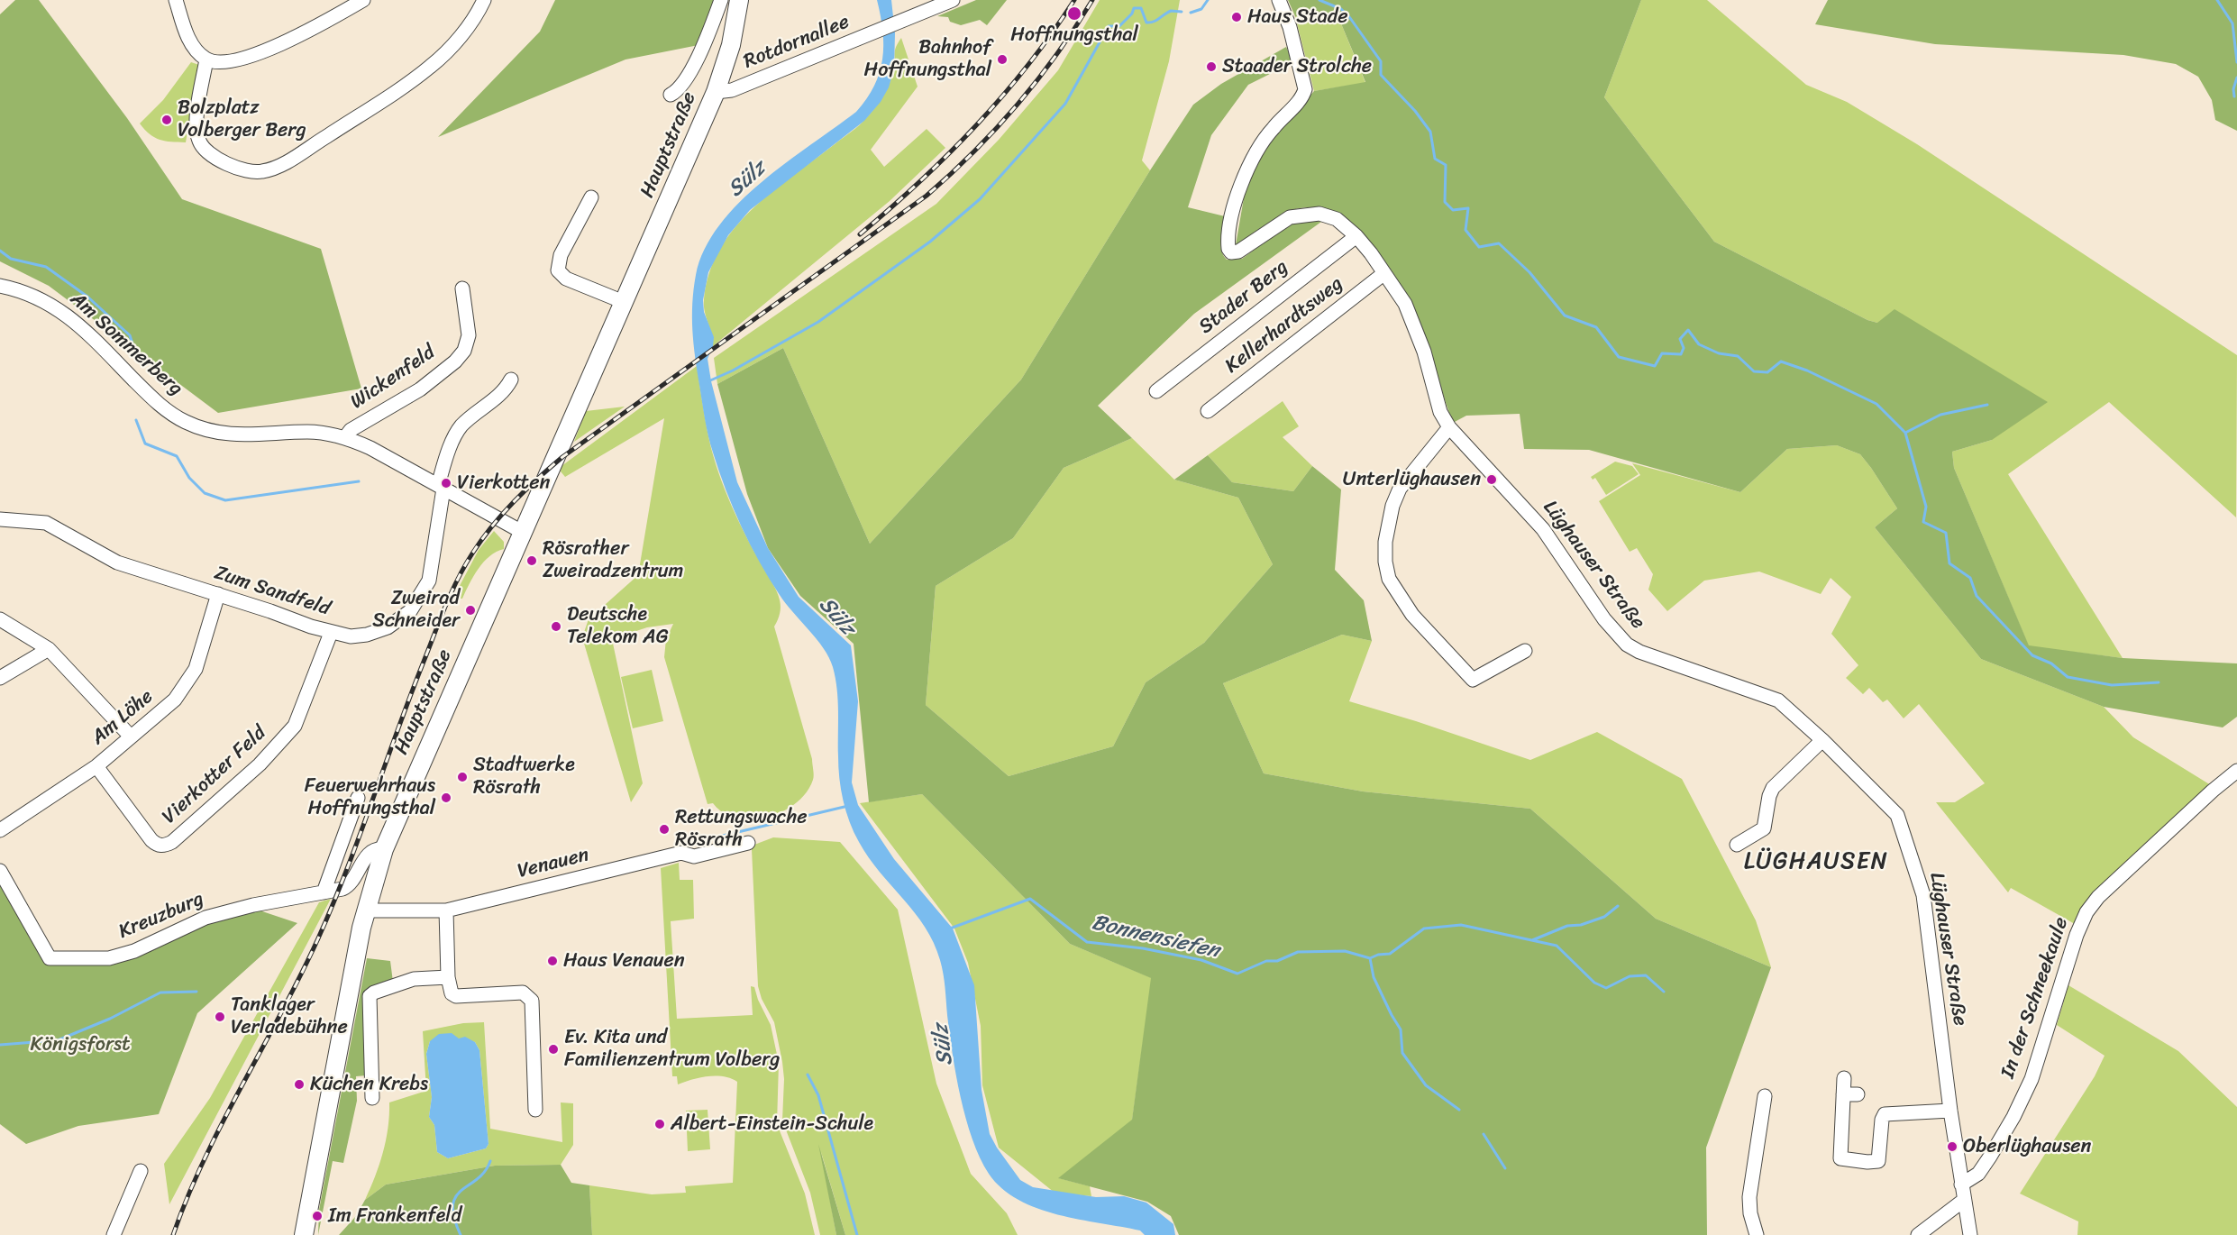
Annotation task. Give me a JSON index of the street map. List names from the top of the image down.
{
  "streets": {
    "main road": ["Hauptstraße"],
    "street": [
      "Rotdornallee",
      "Stader Berg",
      "Kellerhardtsweg",
      "Am Sommerberg",
      "Wickenfeld",
      "Lüghauser Straße",
      "Zum Sandfeld",
      "Am Löhe",
      "Vierkotter Feld",
      "Venauen",
      "Kreuzburg",
      "In der Schneekaule"
    ]
  },
  "crossings": [
    ["Rotdornallee", "Hauptstraße"],
    ["Hauptstraße", "Am Sommerberg"],
    ["Hauptstraße", "Venauen"],
    ["Hauptstraße", "Kreuzburg"],
    ["Stader Berg", "Lüghauser Straße"],
    ["Kellerhardtsweg", "Lüghauser Straße"],
    ["Am Sommerberg", "Wickenfeld"],
    ["Am Sommerberg", "Zum Sandfeld"],
    ["Lüghauser Straße", "In der Schneekaule"],
    ["Zum Sandfeld", "Am Löhe"],
    ["Zum Sandfeld", "Vierkotter Feld"],
    ["Am Löhe", "Vierkotter Feld"]
  ],
  "districts": ["LÜGHAUSEN"],
  "water": ["Sülz", "Bonnensiefen"],
  "parks": ["Königsforst"],
  "places": [
    "Hoffnungsthal",
    "Haus Stade",
    "Bahnhof Hoffnungsthal",
    "Staader Strolche",
    "Bolzplatz Volberger Berg",
    "Unterlüghausen",
    "Vierkotten",
    "Rösrather Zweiradzentrum",
    "Zweirad Schneider",
    "Deutsche Telekom AG",
    "Stadtwerke Rösrath",
    "Feuerwehrhaus Hoffnungsthal",
    "Rettungswache Rösrath",
    "Haus Venauen",
    "Tanklager Verladebühne",
    "Ev. Kita und Familienzentrum Volberg",
    "Küchen Krebs",
    "Albert-Einstein-Schule",
    "Oberlüghausen",
    "Im Frankenfeld"
  ]
}
